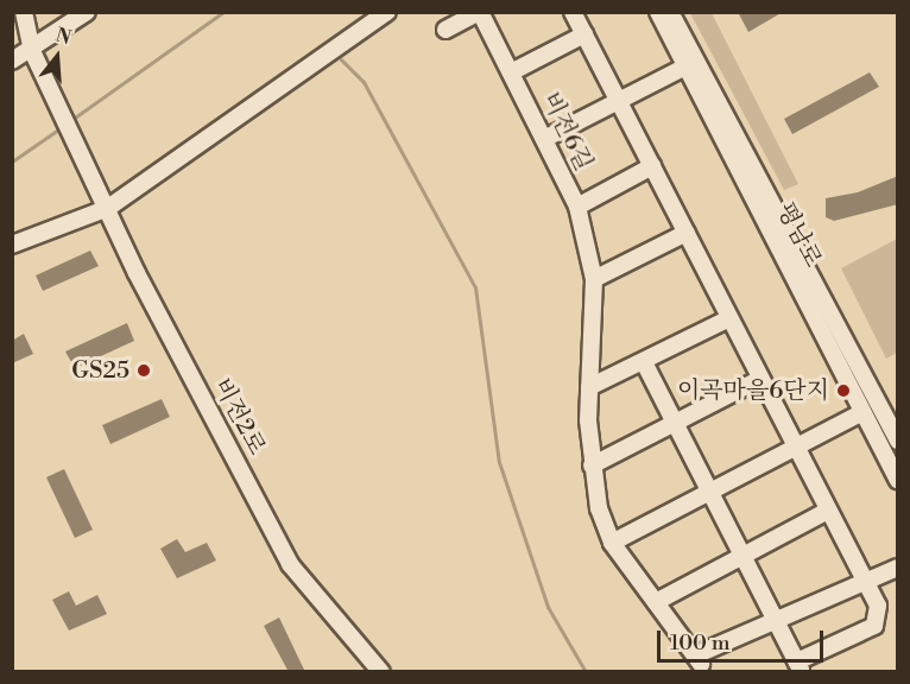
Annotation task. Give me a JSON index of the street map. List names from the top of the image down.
{
  "streets": {
    "street": ["비전6길", "평남로", "비전2로"]
  },
  "places": ["GS25", "이곡마을6단지"],
  "scale_bar": "100 m",
  "north": "top"
}
